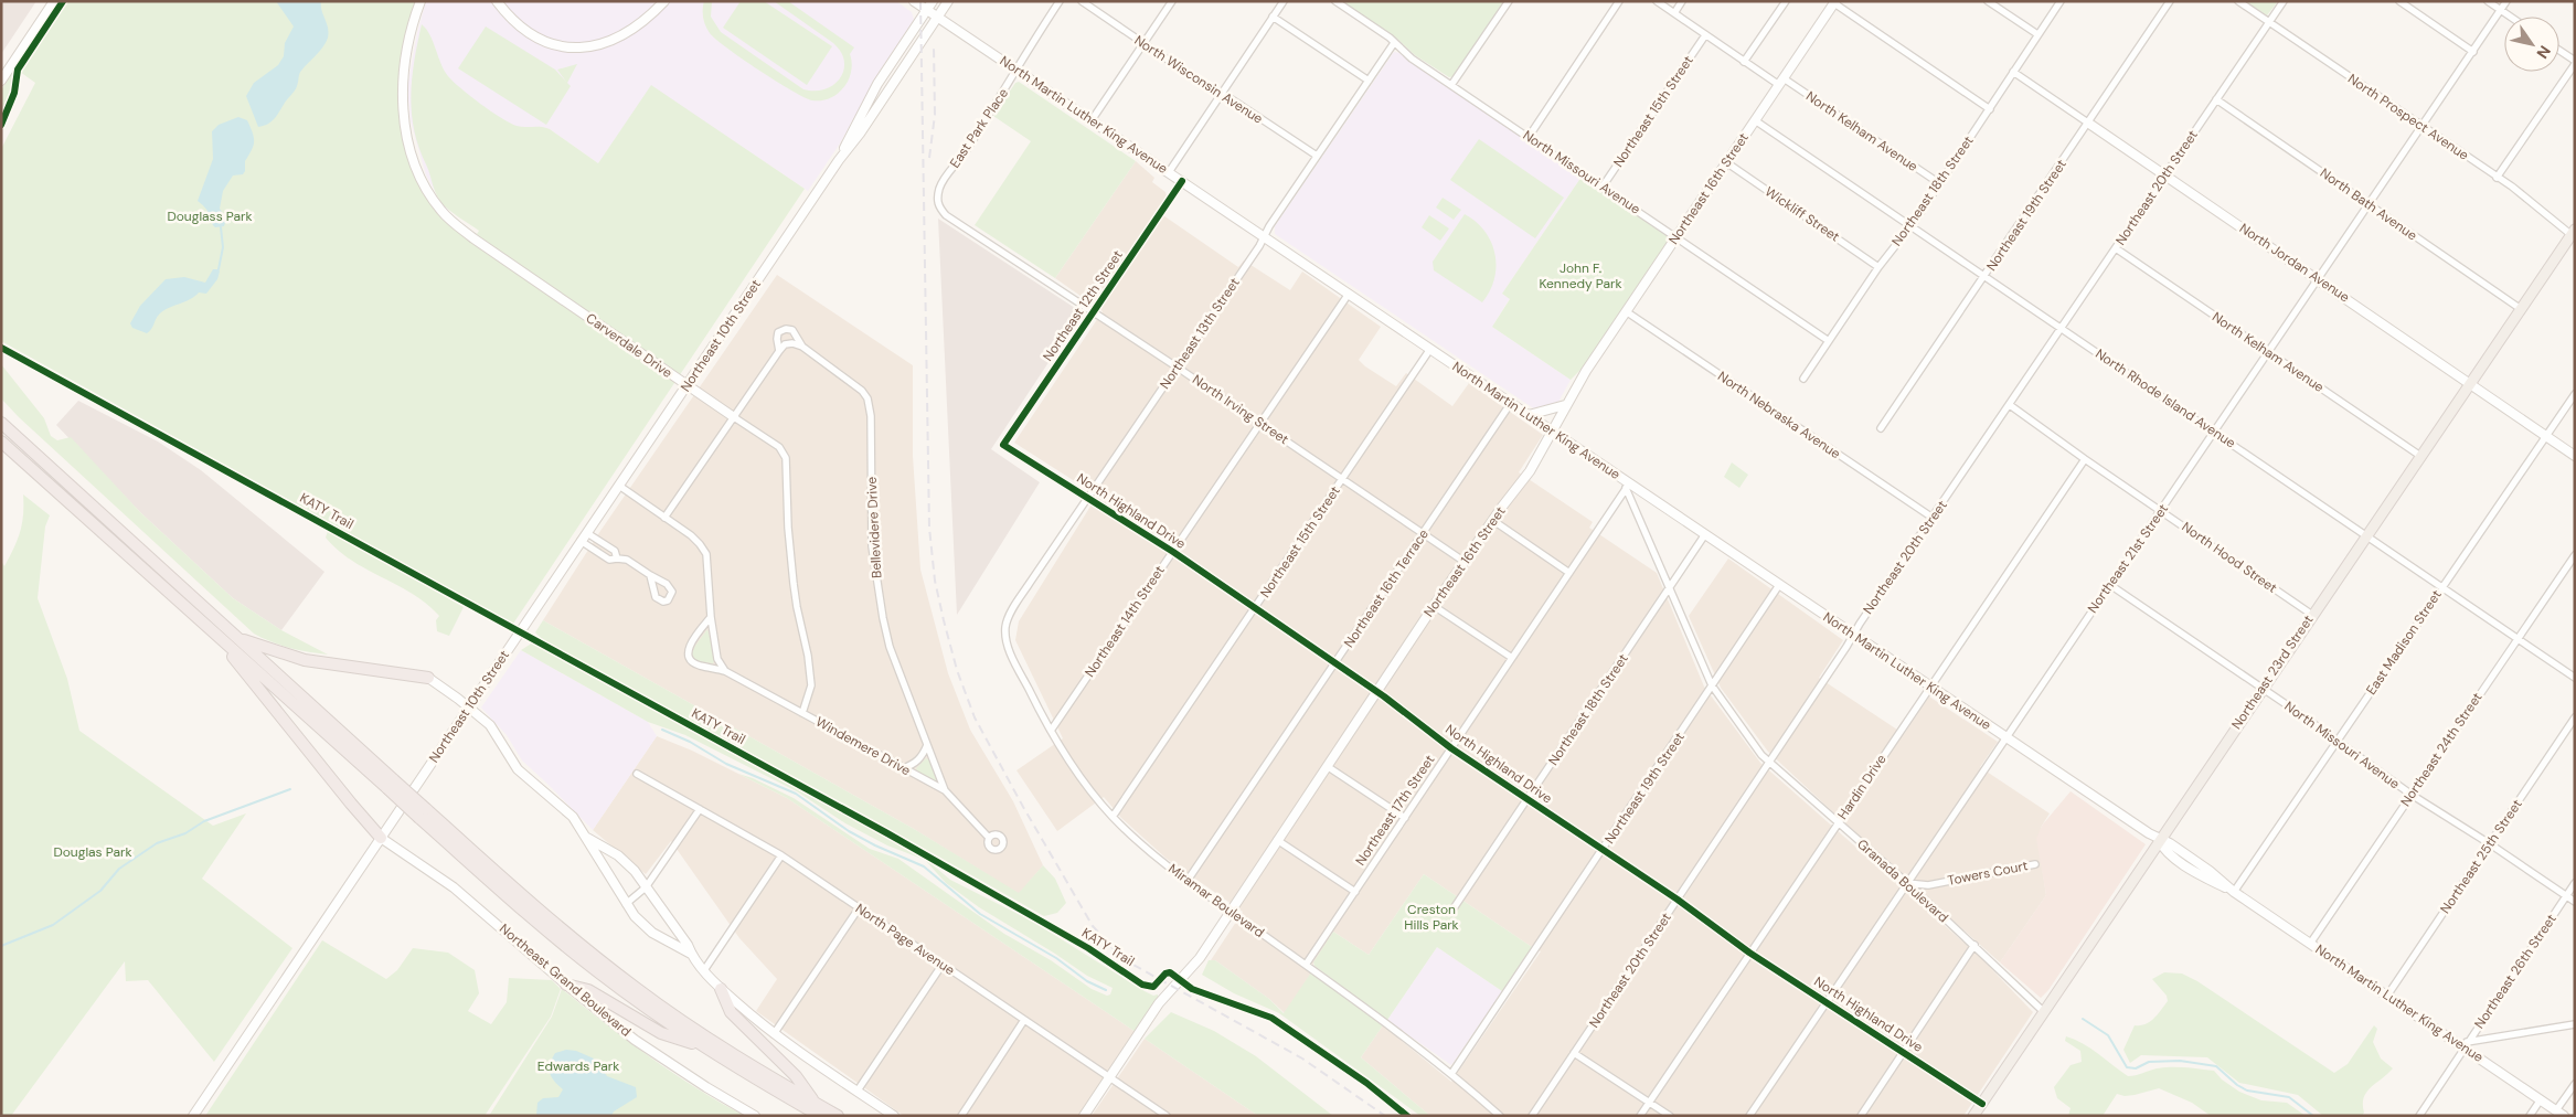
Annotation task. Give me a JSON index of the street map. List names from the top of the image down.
{
  "streets": {
    "main road": [
      "North Martin Luther King Avenue",
      "Northeast 16th Street",
      "North Jordan Avenue",
      "Northeast 10th Street",
      "Carverdale Drive",
      "Northeast 23rd Street",
      "Northeast Grand Boulevard"
    ],
    "street": [
      "North Wisconsin Avenue",
      "Northeast 15th Street",
      "North Prospect Avenue",
      "East Park Place",
      "North Kelham Avenue",
      "North Missouri Avenue",
      "Northeast 20th Street",
      "Northeast 18th Street",
      "North Bath Avenue",
      "Wickliff Street",
      "Northeast 19th Street",
      "Northeast 12th Street",
      "Northeast 13th Street",
      "North Rhode Island Avenue",
      "North Irving Street",
      "North Nebraska Avenue",
      "North Highland Drive",
      "Bellevidere Drive",
      "North Hood Street",
      "Northeast 21st Street",
      "Northeast 16th Terrace",
      "Northeast 14th Street",
      "East Madison Street",
      "Windemere Drive",
      "Northeast 24th Street",
      "Hardin Drive",
      "Northeast 17th Street",
      "Northeast 25th Street",
      "Towers Court",
      "Granada Boulevard",
      "Miramar Boulevard",
      "North Page Avenue",
      "Northeast 26th Street"
    ],
    "cycle path": ["KATY Trail"]
  },
  "crossings": [
    ["North Wisconsin Avenue", "Northeast 13th Street"],
    ["Northeast 15th Street", "North Martin Luther King Avenue"],
    ["Northeast 15th Street", "North Kelham Avenue"],
    ["Northeast 15th Street", "North Missouri Avenue"],
    ["Northeast 15th Street", "North Irving Street"],
    ["Northeast 15th Street", "North Highland Drive"],
    ["Northeast 15th Street", "Miramar Boulevard"],
    ["North Martin Luther King Avenue", "East Park Place"],
    ["North Martin Luther King Avenue", "Northeast 20th Street"],
    ["North Martin Luther King Avenue", "Northeast 16th Street"],
    ["North Martin Luther King Avenue", "Northeast 18th Street"],
    ["North Martin Luther King Avenue", "Northeast 19th Street"],
    ["North Martin Luther King Avenue", "Northeast 12th Street"],
    ["North Martin Luther King Avenue", "Northeast 13th Street"],
    ["North Martin Luther King Avenue", "Northeast 10th Street"],
    ["North Martin Luther King Avenue", "Northeast 21st Street"],
    ["North Martin Luther King Avenue", "Northeast 16th Terrace"],
    ["North Martin Luther King Avenue", "Northeast 14th Street"],
    ["North Martin Luther King Avenue", "East Madison Street"],
    ["North Martin Luther King Avenue", "Northeast 23rd Street"],
    ["North Martin Luther King Avenue", "Northeast 24th Street"],
    ["North Martin Luther King Avenue", "Hardin Drive"],
    ["North Martin Luther King Avenue", "Northeast 17th Street"],
    ["North Martin Luther King Avenue", "Northeast 25th Street"],
    ["North Martin Luther King Avenue", "Granada Boulevard"],
    ["North Martin Luther King Avenue", "Northeast 26th Street"],
    ["North Prospect Avenue", "Northeast 20th Street"],
    ["North Prospect Avenue", "Northeast 21st Street"],
    ["North Prospect Avenue", "Northeast 23rd Street"],
    ["East Park Place", "North Irving Street"],
    ["North Kelham Avenue", "Northeast 20th Street"],
    ["North Kelham Avenue", "Northeast 16th Street"],
    ["North Kelham Avenue", "Northeast 18th Street"],
    ["North Kelham Avenue", "Northeast 21st Street"],
    ["North Kelham Avenue", "Northeast 23rd Street"],
    ["North Missouri Avenue", "Northeast 16th Street"],
    ["North Missouri Avenue", "Northeast 18th Street"],
    ["North Missouri Avenue", "Northeast 13th Street"],
    ["North Missouri Avenue", "Northeast 21st Street"],
    ["North Missouri Avenue", "East Madison Street"],
    ["North Missouri Avenue", "Northeast 23rd Street"],
    ["North Missouri Avenue", "Northeast 24th Street"],
    ["North Missouri Avenue", "Northeast 25th Street"],
    ["North Missouri Avenue", "Northeast 26th Street"],
    ["Northeast 20th Street", "North Bath Avenue"],
    ["Northeast 20th Street", "North Jordan Avenue"],
    ["Northeast 20th Street", "North Rhode Island Avenue"],
    ["Northeast 20th Street", "North Nebraska Avenue"],
    ["Northeast 20th Street", "North Highland Drive"],
    ["Northeast 20th Street", "North Hood Street"],
    ["Northeast 20th Street", "Granada Boulevard"],
    ["Northeast 16th Street", "Wickliff Street"],
    ["Northeast 16th Street", "North Rhode Island Avenue"],
    ["Northeast 16th Street", "North Irving Street"],
    ["Northeast 16th Street", "North Nebraska Avenue"],
    ["Northeast 16th Street", "North Highland Drive"],
    ["Northeast 16th Street", "Miramar Boulevard"],
    ["Northeast 16th Street", "North Page Avenue"],
    ["Northeast 18th Street", "Wickliff Street"],
    ["Northeast 18th Street", "North Jordan Avenue"],
    ["Northeast 18th Street", "North Rhode Island Avenue"],
    ["Northeast 18th Street", "North Highland Drive"],
    ["Northeast 18th Street", "Granada Boulevard"],
    ["North Bath Avenue", "Northeast 21st Street"],
    ["North Bath Avenue", "Northeast 23rd Street"],
    ["Northeast 19th Street", "North Jordan Avenue"],
    ["Northeast 19th Street", "North Rhode Island Avenue"],
    ["Northeast 19th Street", "North Highland Drive"],
    ["Northeast 19th Street", "Granada Boulevard"],
    ["Northeast 19th Street", "Miramar Boulevard"],
    ["North Jordan Avenue", "Northeast 21st Street"],
    ["North Jordan Avenue", "East Madison Street"],
    ["North Jordan Avenue", "Northeast 23rd Street"],
    ["Northeast 12th Street", "North Irving Street"],
    ["Northeast 12th Street", "North Highland Drive"],
    ["Northeast 13th Street", "North Irving Street"],
    ["Northeast 13th Street", "North Highland Drive"],
    ["Northeast 13th Street", "Miramar Boulevard"],
    ["Northeast 10th Street", "Carverdale Drive"],
    ["Northeast 10th Street", "Northeast Grand Boulevard"],
    ["Carverdale Drive", "Windemere Drive"],
    ["North Rhode Island Avenue", "Northeast 21st Street"],
    ["North Rhode Island Avenue", "East Madison Street"],
    ["North Rhode Island Avenue", "Northeast 23rd Street"],
    ["North Rhode Island Avenue", "Northeast 24th Street"],
    ["North Irving Street", "Northeast 16th Terrace"],
    ["North Irving Street", "Northeast 14th Street"],
    ["North Highland Drive", "Northeast 21st Street"],
    ["North Highland Drive", "Northeast 16th Terrace"],
    ["North Highland Drive", "Northeast 14th Street"],
    ["North Highland Drive", "Northeast 23rd Street"],
    ["North Highland Drive", "Hardin Drive"],
    ["North Highland Drive", "Northeast 17th Street"],
    ["Bellevidere Drive", "Windemere Drive"],
    ["North Hood Street", "Northeast 21st Street"],
    ["North Hood Street", "Northeast 23rd Street"],
    ["North Hood Street", "Hardin Drive"],
    ["Northeast 21st Street", "Towers Court"],
    ["Northeast 21st Street", "Granada Boulevard"],
    ["Northeast 16th Terrace", "Miramar Boulevard"],
    ["Northeast 14th Street", "Miramar Boulevard"],
    ["Northeast 23rd Street", "Granada Boulevard"],
    ["Hardin Drive", "Granada Boulevard"],
    ["Northeast 17th Street", "Granada Boulevard"],
    ["Northeast 17th Street", "Miramar Boulevard"],
    ["Towers Court", "Granada Boulevard"]
  ],
  "parks": [
    "Douglass Park",
    "John F. Kennedy Park",
    "Douglas Park",
    "Creston Hills Park",
    "Edwards Park"
  ],
  "north": "bottom right"
}
